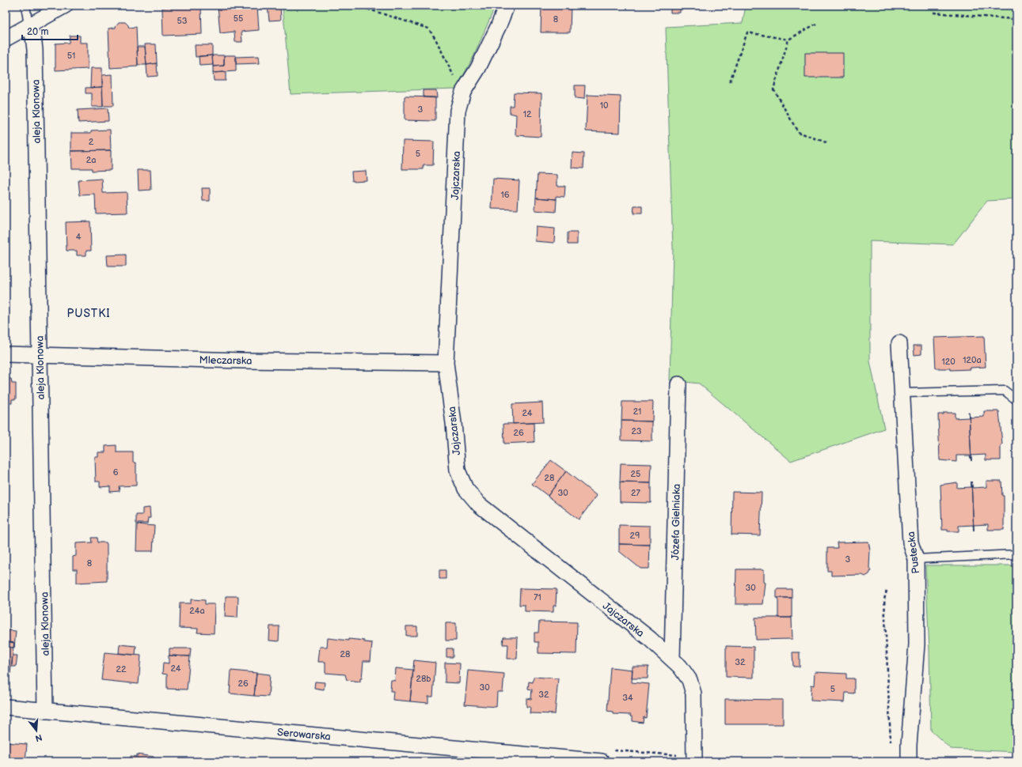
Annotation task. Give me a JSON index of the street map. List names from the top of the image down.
{
  "streets": {
    "street": [
      "aleja Klonowa",
      "Jajczarska",
      "Mleczarska",
      "Józefa Gielniaka",
      "Pustecka",
      "Serowarska"
    ]
  },
  "crossings": [
    ["aleja Klonowa", "Mleczarska"],
    ["aleja Klonowa", "Serowarska"],
    ["Jajczarska", "Mleczarska"],
    ["Jajczarska", "Józefa Gielniaka"]
  ],
  "districts": ["PUSTKI"],
  "house_numbers": [
    "55",
    "8",
    "53",
    "51",
    "10",
    "3",
    "12",
    "2",
    "5",
    "2a",
    "16",
    "4",
    "120a",
    "120",
    "21",
    "24",
    "23",
    "26",
    "6",
    "25",
    "28",
    "30",
    "27",
    "29",
    "3",
    "8",
    "30",
    "71",
    "24a",
    "28",
    "32",
    "24",
    "22",
    "28b",
    "26",
    "30",
    "5",
    "32",
    "34"
  ],
  "scale_bar": "20 m",
  "north": "bottom"
}
